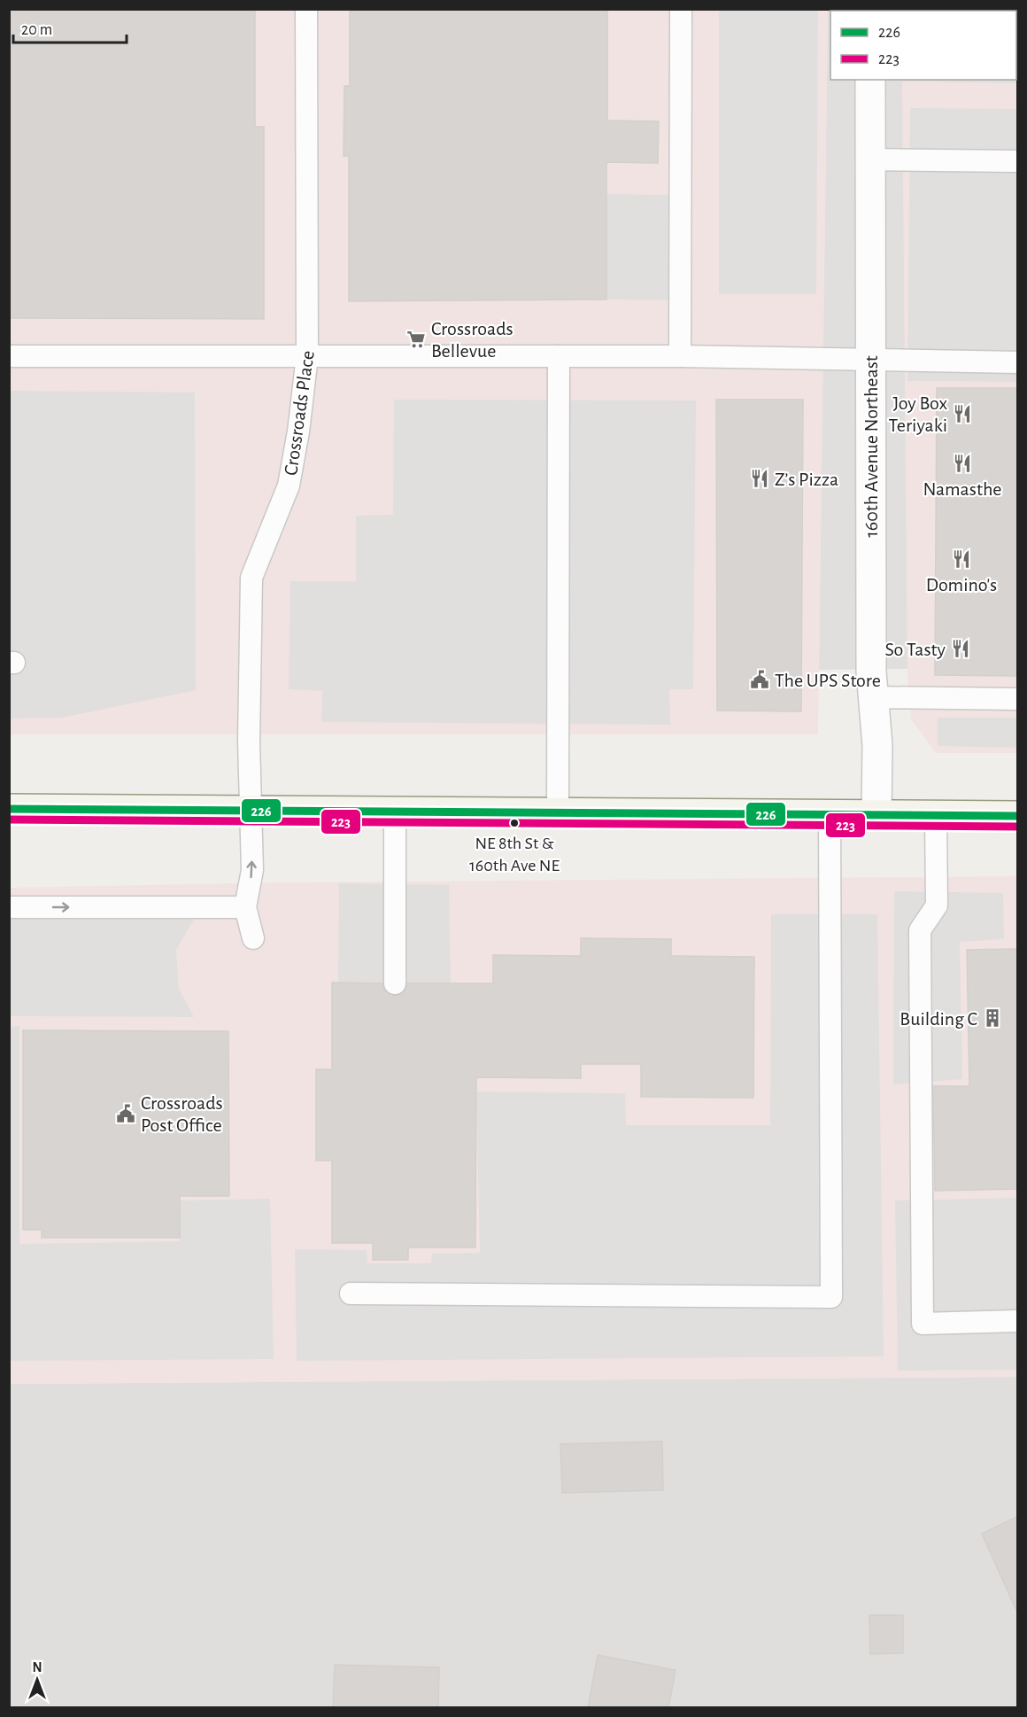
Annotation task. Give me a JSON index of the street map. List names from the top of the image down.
{
  "streets": {
    "street": ["160th Avenue Northeast"],
    "lane": ["Crossroads Place"]
  },
  "places": {
    "supermarket": ["Crossroads Bellevue"],
    "restaurant": [
      "Joy Box Teriyaki",
      "Namasthe",
      "Z’s Pizza",
      "Domino's",
      "So Tasty"
    ],
    "public building": ["The UPS Store", "Crossroads Post Office"],
    "other": ["NE 8th St & 160th Ave NE"],
    "building": ["Building C"]
  },
  "lines": ["transit line 226", "transit line 223"],
  "legend": ["226", "223"],
  "scale_bar": "20 m",
  "north": "top"
}
